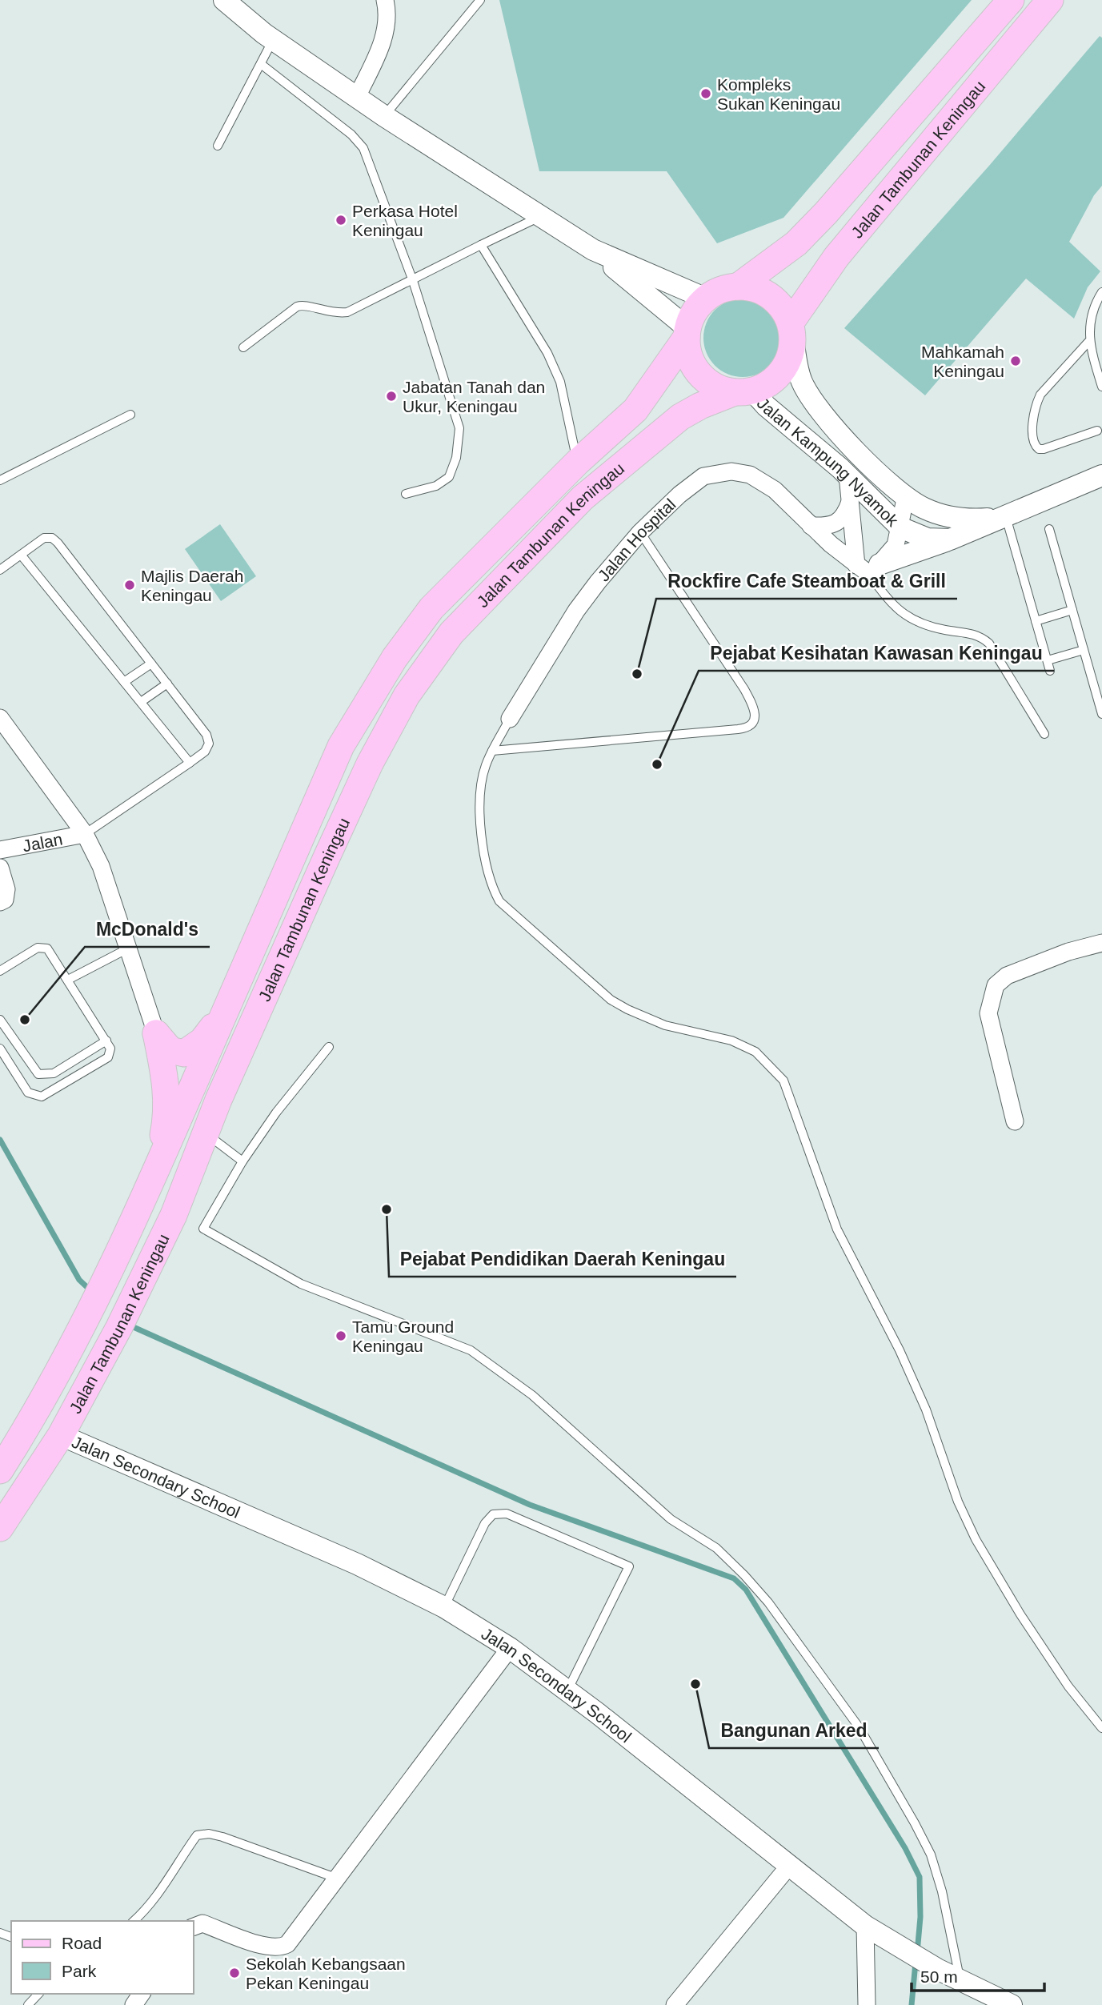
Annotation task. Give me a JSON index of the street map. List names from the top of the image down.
{
  "streets": {
    "main road": ["Jalan Tambunan Keningau"],
    "street": [
      "Jalan Kampung Nyamok",
      "Jalan Hospital",
      "Jalan",
      "Jalan Secondary School"
    ]
  },
  "crossings": [
    ["Jalan Tambunan Keningau", "Jalan Kampung Nyamok"],
    ["Jalan Tambunan Keningau", "Jalan Secondary School"]
  ],
  "places": [
    "Kompleks Sukan Keningau",
    "Perkasa Hotel Keningau",
    "Mahkamah Keningau",
    "Jabatan Tanah dan Ukur, Keningau",
    "Majlis Daerah Keningau",
    "Rockfire Cafe Steamboat & Grill",
    "Pejabat Kesihatan Kawasan Keningau",
    "McDonald's",
    "Pejabat Pendidikan Daerah Keningau",
    "Tamu Ground Keningau",
    "Bangunan Arked",
    "Sekolah Kebangsaan Pekan Keningau"
  ],
  "legend": ["Road", "Park"],
  "scale_bar": "50 m"
}
